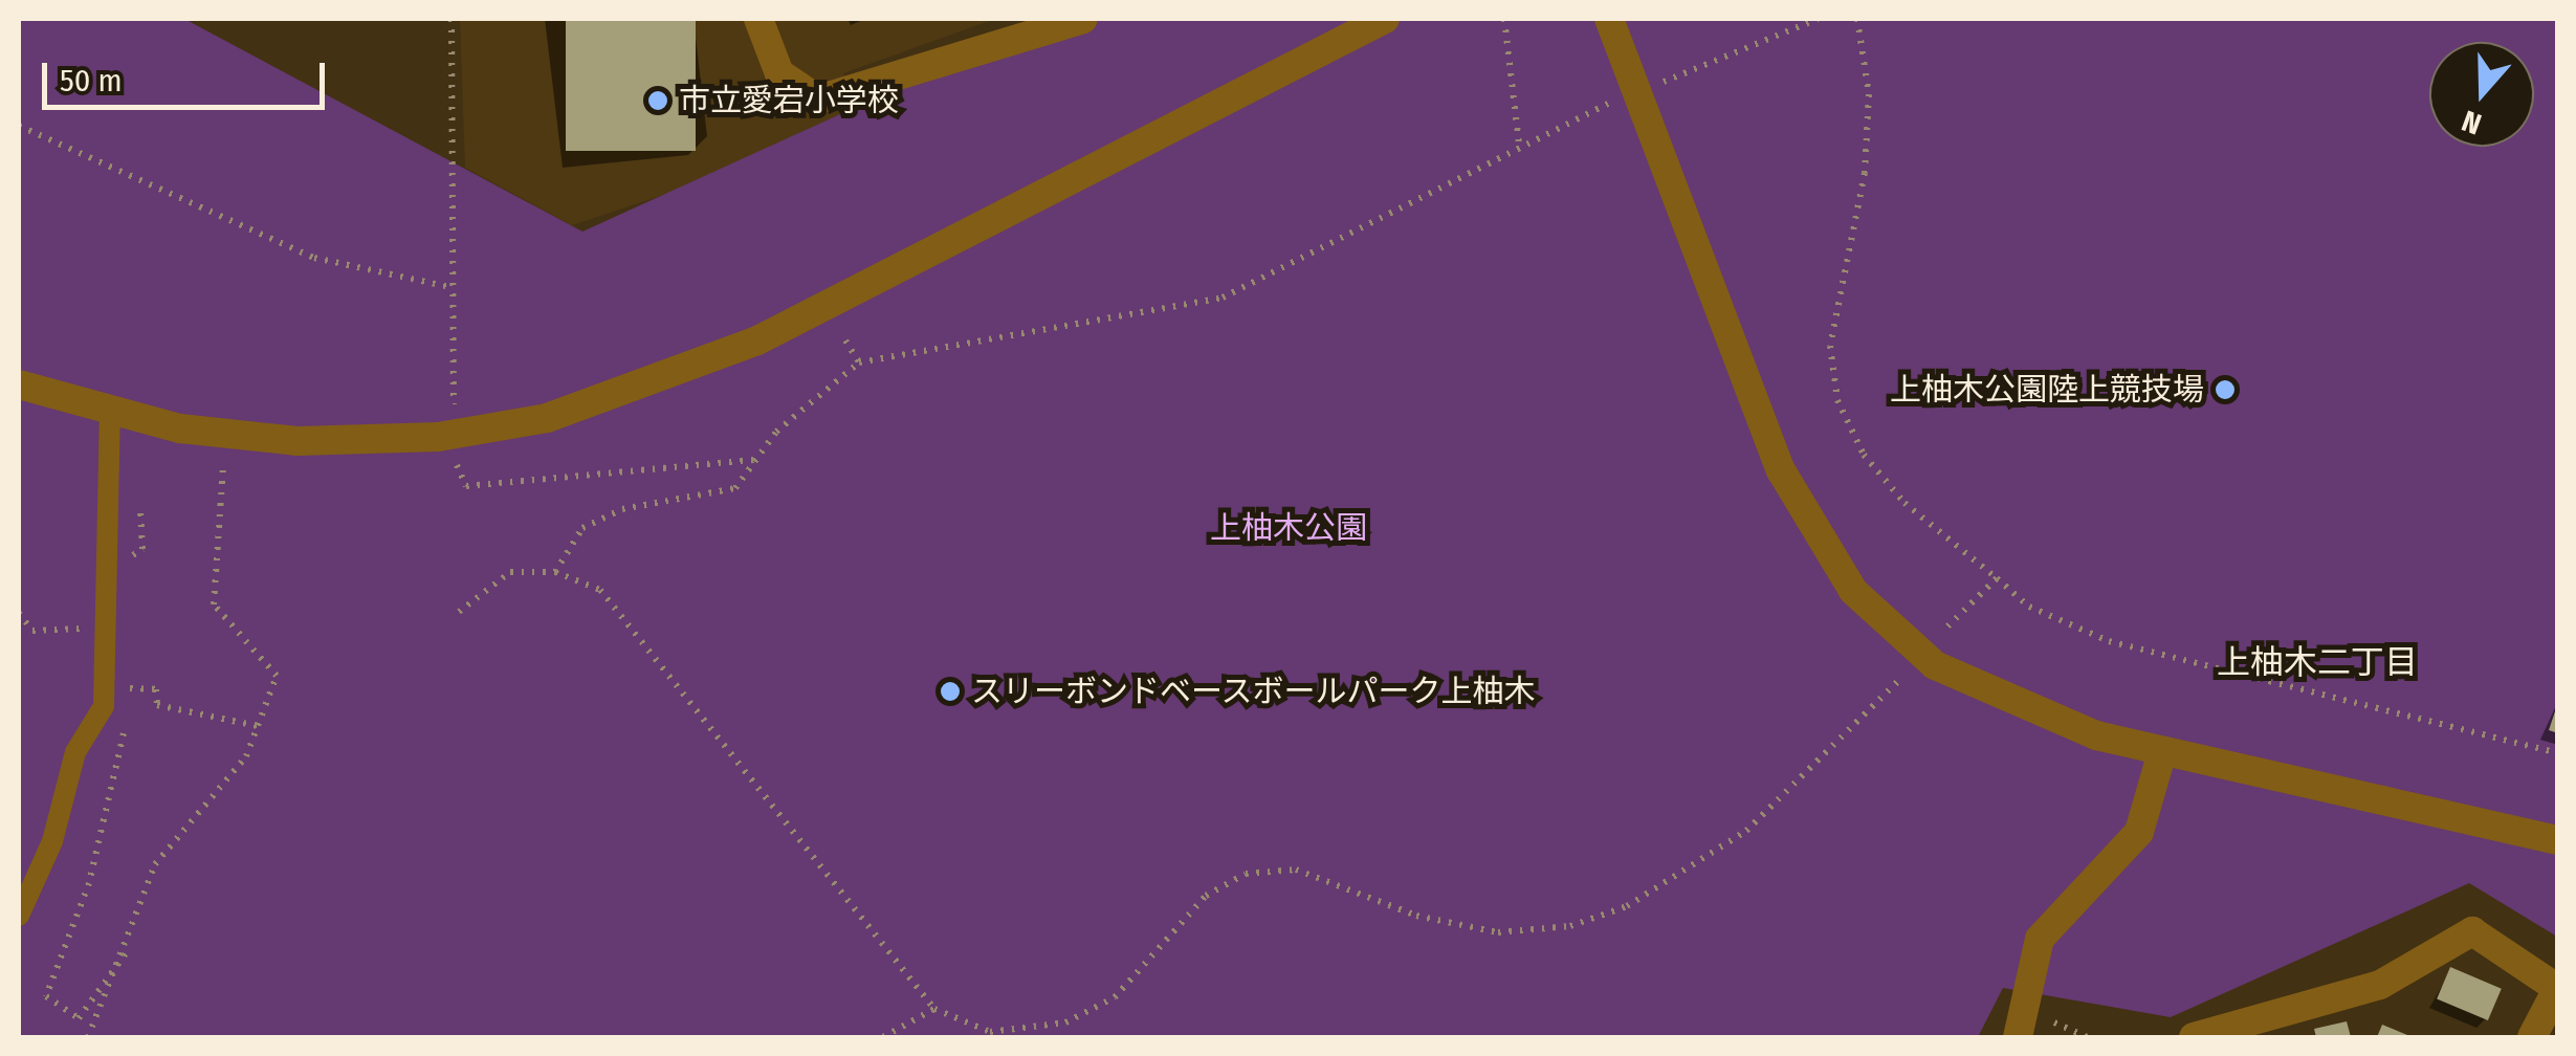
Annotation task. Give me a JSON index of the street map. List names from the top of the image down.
{
  "districts": ["上柚木二丁目"],
  "parks": ["上柚木公園"],
  "places": ["市立愛宕小学校", "上柚木公園陸上競技場", "スリーボンドベースボールパーク上柚木"],
  "scale_bar": "50 m",
  "north": "bottom"
}
